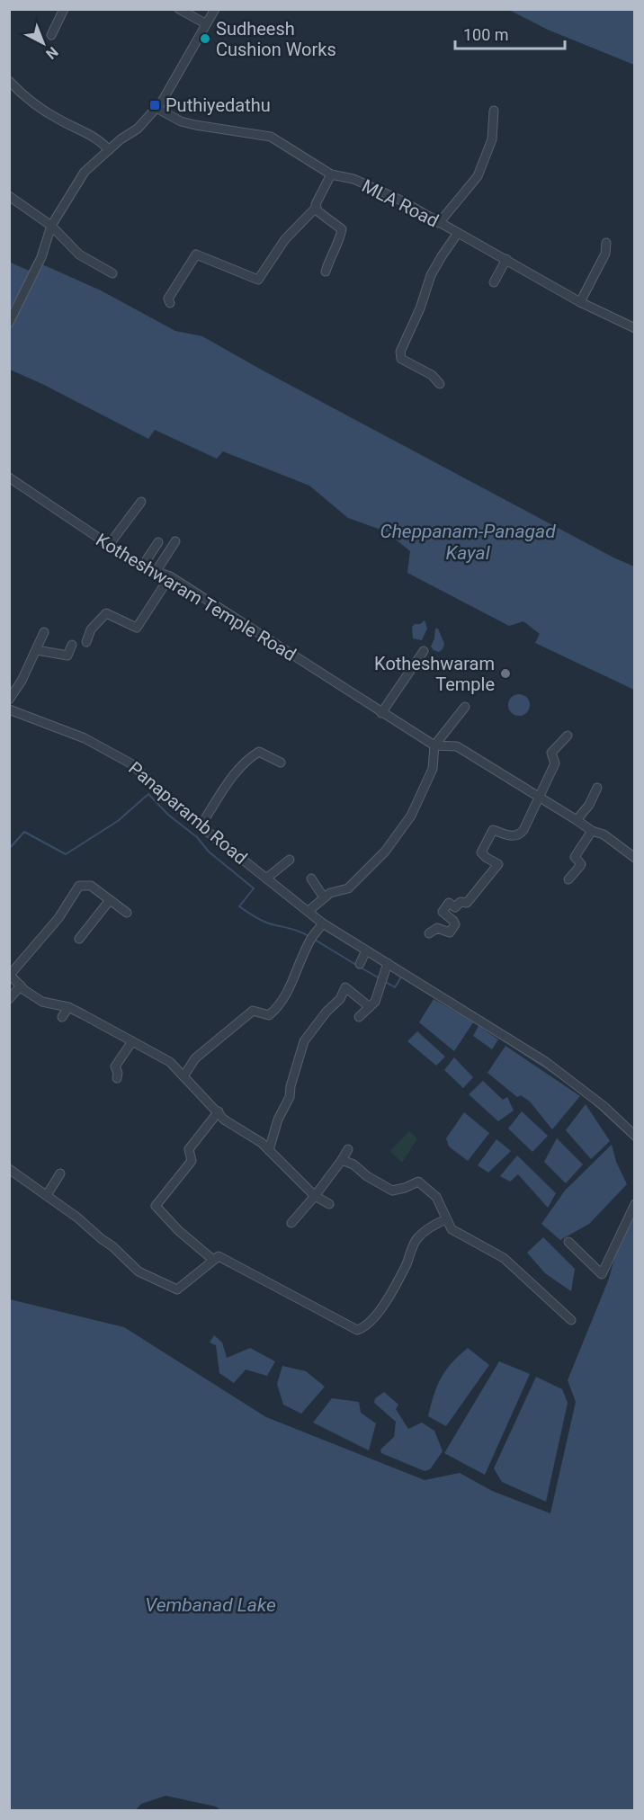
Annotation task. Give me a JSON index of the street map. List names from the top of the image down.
{
  "streets": {
    "street": ["MLA Road", "Kotheshwaram Temple Road", "Panaparamb Road"]
  },
  "water": ["Cheppanam-Panagad Kayal", "Vembanad Lake"],
  "places": {
    "other": ["Sudheesh Cushion Works", "Kotheshwaram Temple"],
    "transit": ["Puthiyedathu"]
  },
  "scale_bar": "100 m",
  "north": "bottom right"
}
